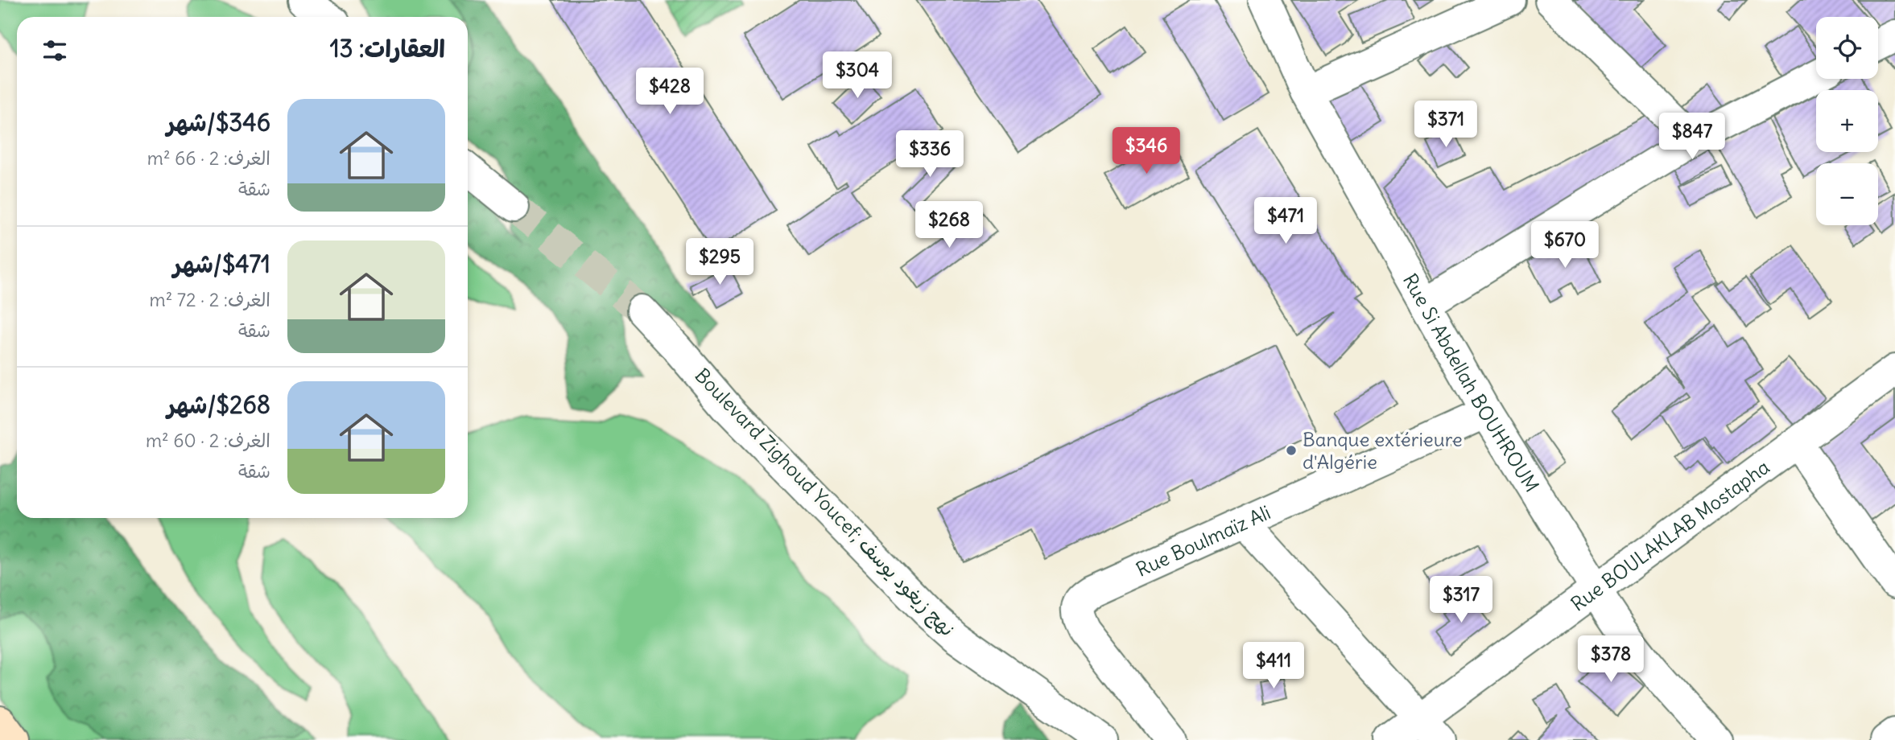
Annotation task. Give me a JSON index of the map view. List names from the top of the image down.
{
  "streets": {
    "street": [
      "Rue Si Abdellah BOUHROUM",
      "Boulevard Zighoud Youcef; نهج زيغود يوسف",
      "Rue BOULAKLAB Mostapha",
      "Rue Boulmaïz Ali"
    ]
  },
  "crossings": [
    ["Rue Si Abdellah BOUHROUM", "Rue BOULAKLAB Mostapha"],
    ["Rue Si Abdellah BOUHROUM", "Rue Boulmaïz Ali"]
  ],
  "places": ["Banque extérieure d'Algérie"],
  "page": {
    "map_buttons": ["+", "−"],
    "heading": "العقارات: 13",
    "price": [
      "$304",
      "$428",
      "$371",
      "$847",
      "$346",
      "$336",
      "$471",
      "$268",
      "$670",
      "$295",
      "$317",
      "$378",
      "$411"
    ],
    "list": [
      {
        "name": "$346/شهر",
        "note": "الغرف: 2 · 66 m² · شقة"
      },
      {
        "name": "$471/شهر",
        "note": "الغرف: 2 · 72 m² · شقة"
      },
      {
        "name": "$268/شهر",
        "note": "الغرف: 2 · 60 m² · شقة"
      }
    ]
  }
}
